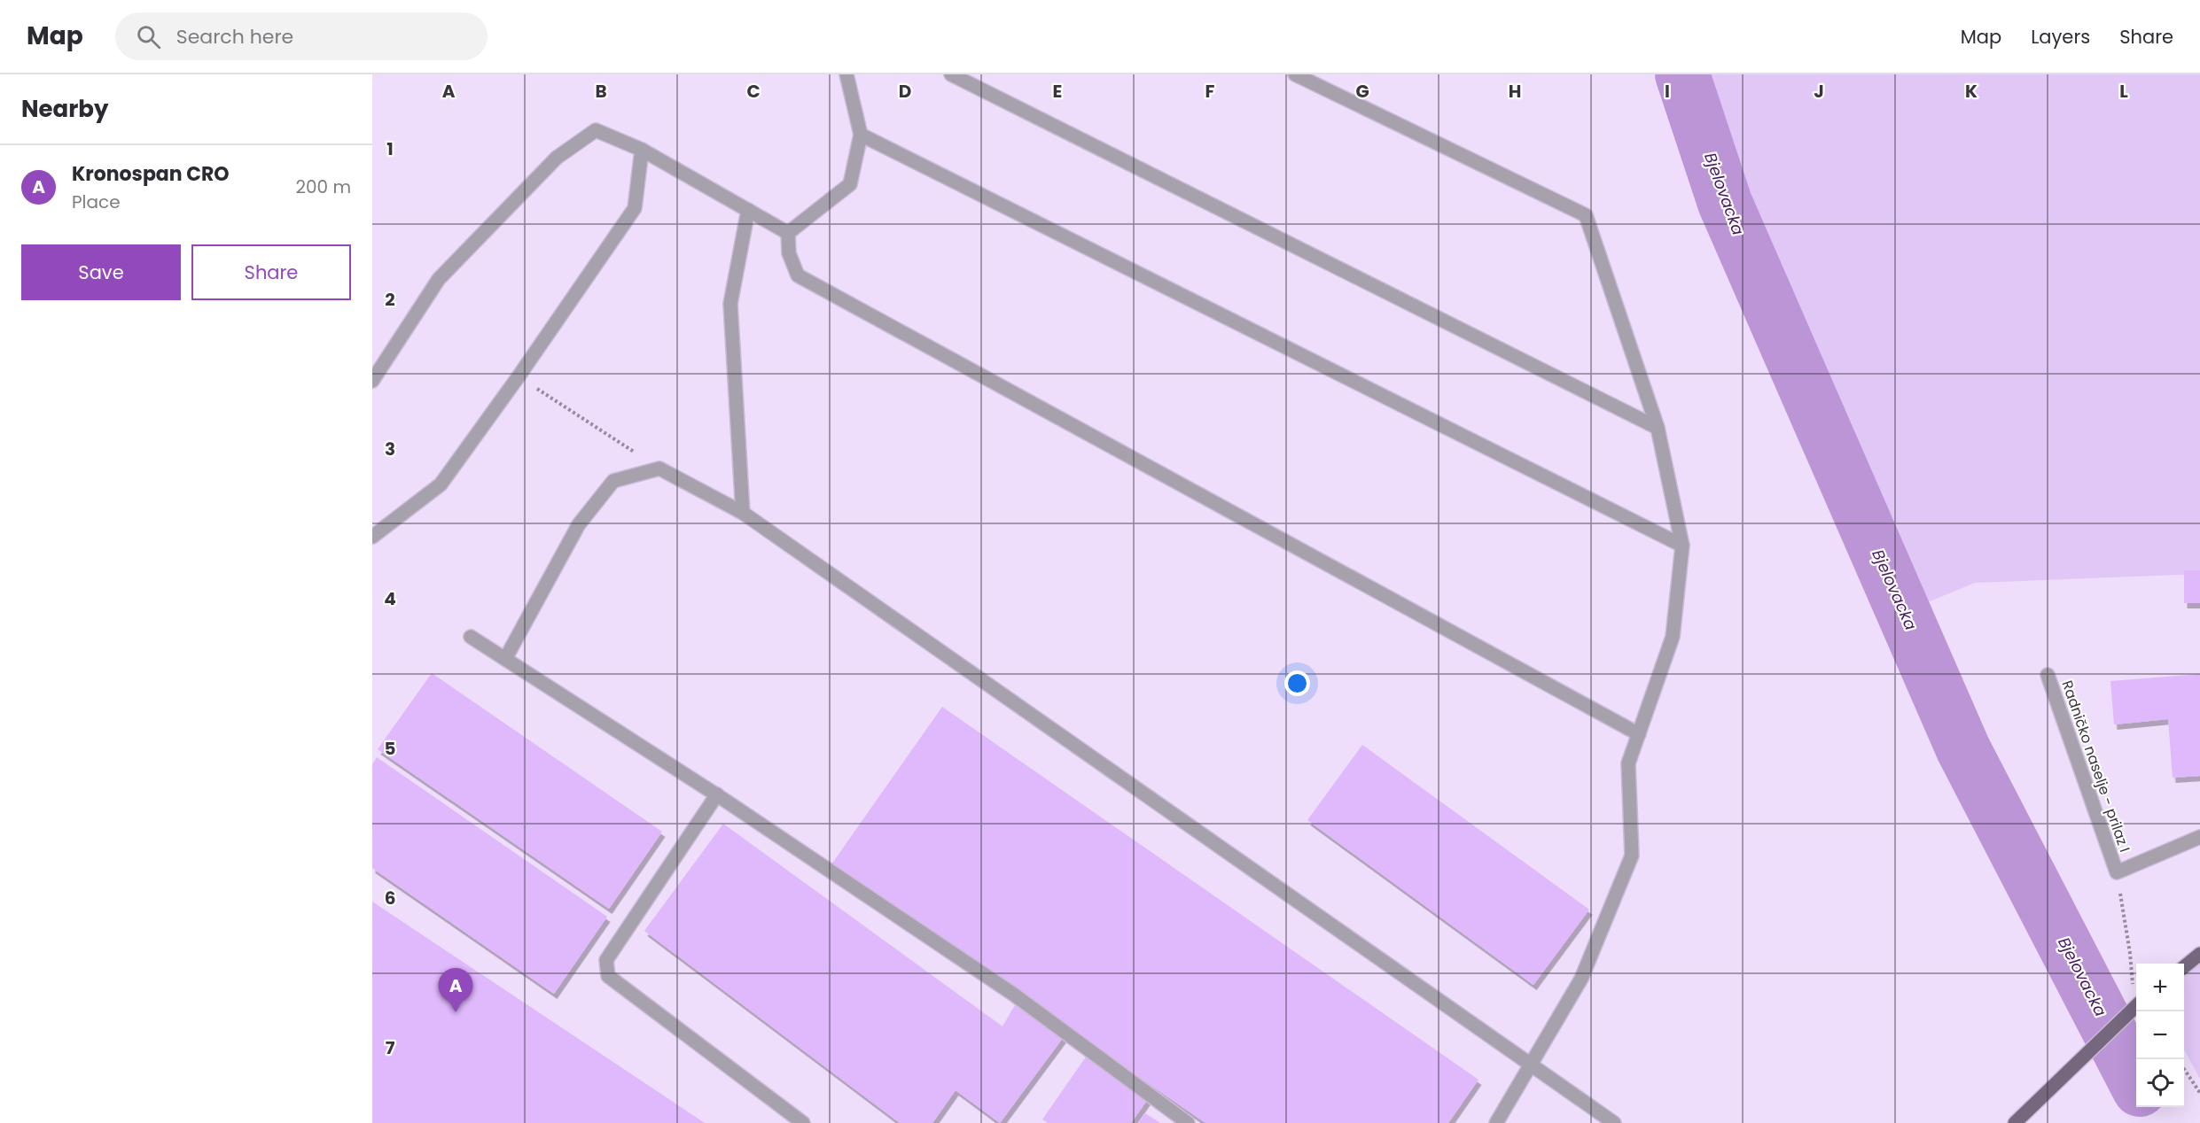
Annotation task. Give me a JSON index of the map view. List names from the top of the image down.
{
  "streets": {
    "street": ["Radničko naselje - prilaz I"]
  },
  "water": ["Bjelovacka"],
  "page": {
    "header": "Map",
    "search": "Search here",
    "nav": ["Map", "Layers", "Share"],
    "heading": "Nearby",
    "list": [
      {
        "mark": "A",
        "name": "Kronospan CRO",
        "note": "Place",
        "value": "200 m"
      }
    ],
    "buttons": ["Save", "Share"],
    "map_buttons": ["+", "−"],
    "pins": "A"
  },
  "grid": {
    "columns": [
      "A",
      "B",
      "C",
      "D",
      "E",
      "F",
      "G",
      "H",
      "I",
      "J",
      "K",
      "L"
    ],
    "rows": [
      "1",
      "2",
      "3",
      "4",
      "5",
      "6",
      "7"
    ]
  }
}
